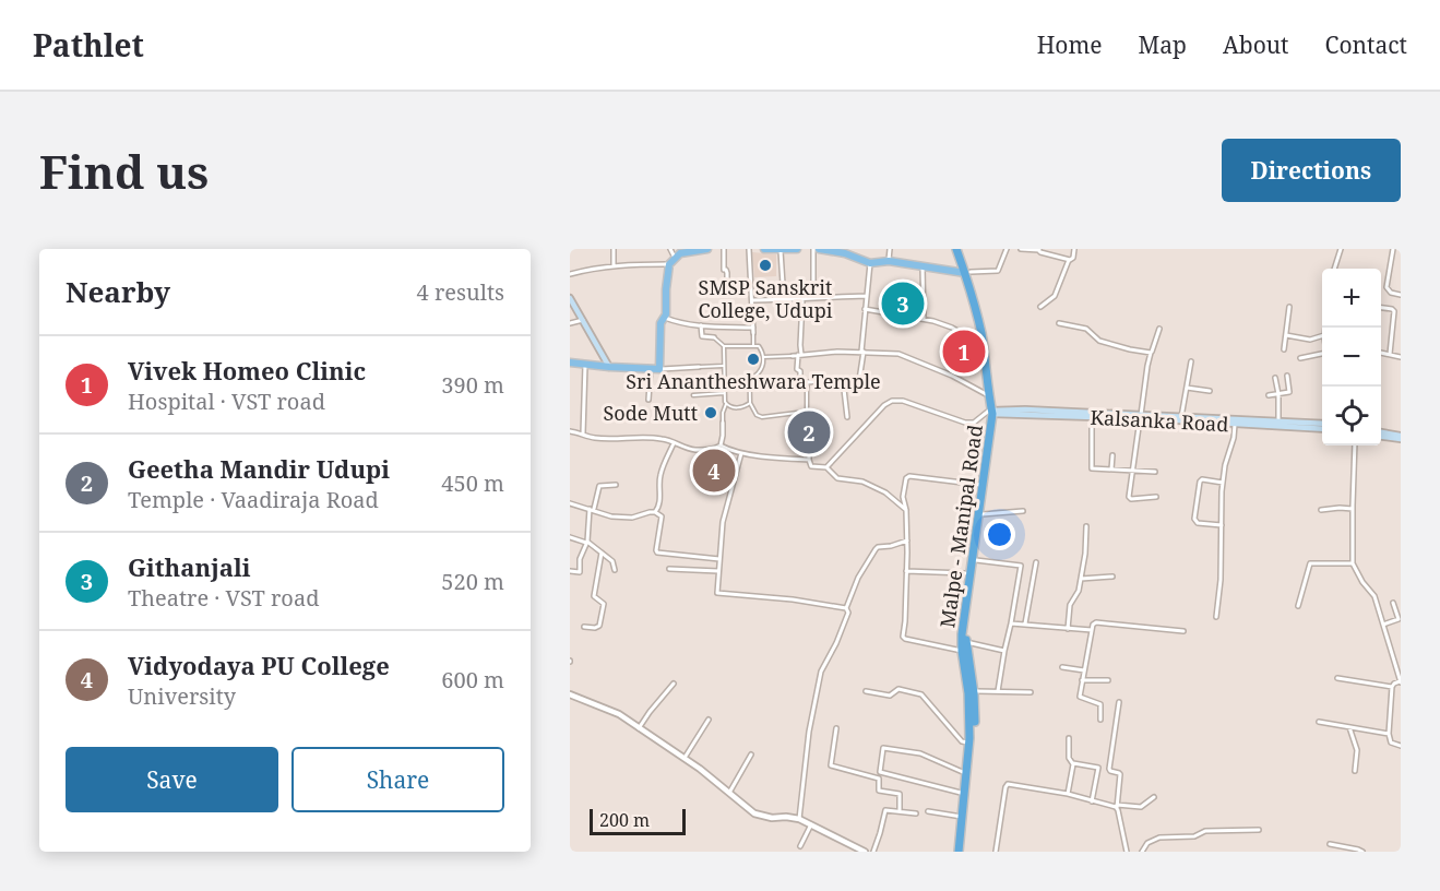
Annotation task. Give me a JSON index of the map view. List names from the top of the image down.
{
  "streets": {
    "highway": ["Malpe - Manipal Road"],
    "main road": ["Kalsanka Road"]
  },
  "crossings": [
    ["Kalsanka Road", "Malpe - Manipal Road"]
  ],
  "places": ["SMSP Sanskrit College, Udupi", "Sri Anantheshwara Temple", "Sode Mutt"],
  "scale_bar": "200 m",
  "page": {
    "header": "Pathlet",
    "nav": [
      "Home",
      "Map",
      "About",
      "Contact"
    ],
    "buttons": [
      "Directions",
      ["Save", "Share"]
    ],
    "title": "Find us",
    "heading": ["Nearby", "4 results"],
    "map_buttons": ["+", "−"],
    "pins": [
      "3",
      "1",
      "2",
      "4"
    ],
    "list": [
      {
        "mark": "1",
        "name": "Vivek Homeo Clinic",
        "note": "Hospital · VST road",
        "value": "390 m"
      },
      {
        "mark": "2",
        "name": "Geetha Mandir Udupi",
        "note": "Temple · Vaadiraja Road",
        "value": "450 m"
      },
      {
        "mark": "3",
        "name": "Githanjali",
        "note": "Theatre · VST road",
        "value": "520 m"
      },
      {
        "mark": "4",
        "name": "Vidyodaya PU College",
        "note": "University",
        "value": "600 m"
      }
    ],
    "scale": "200 m"
  }
}
